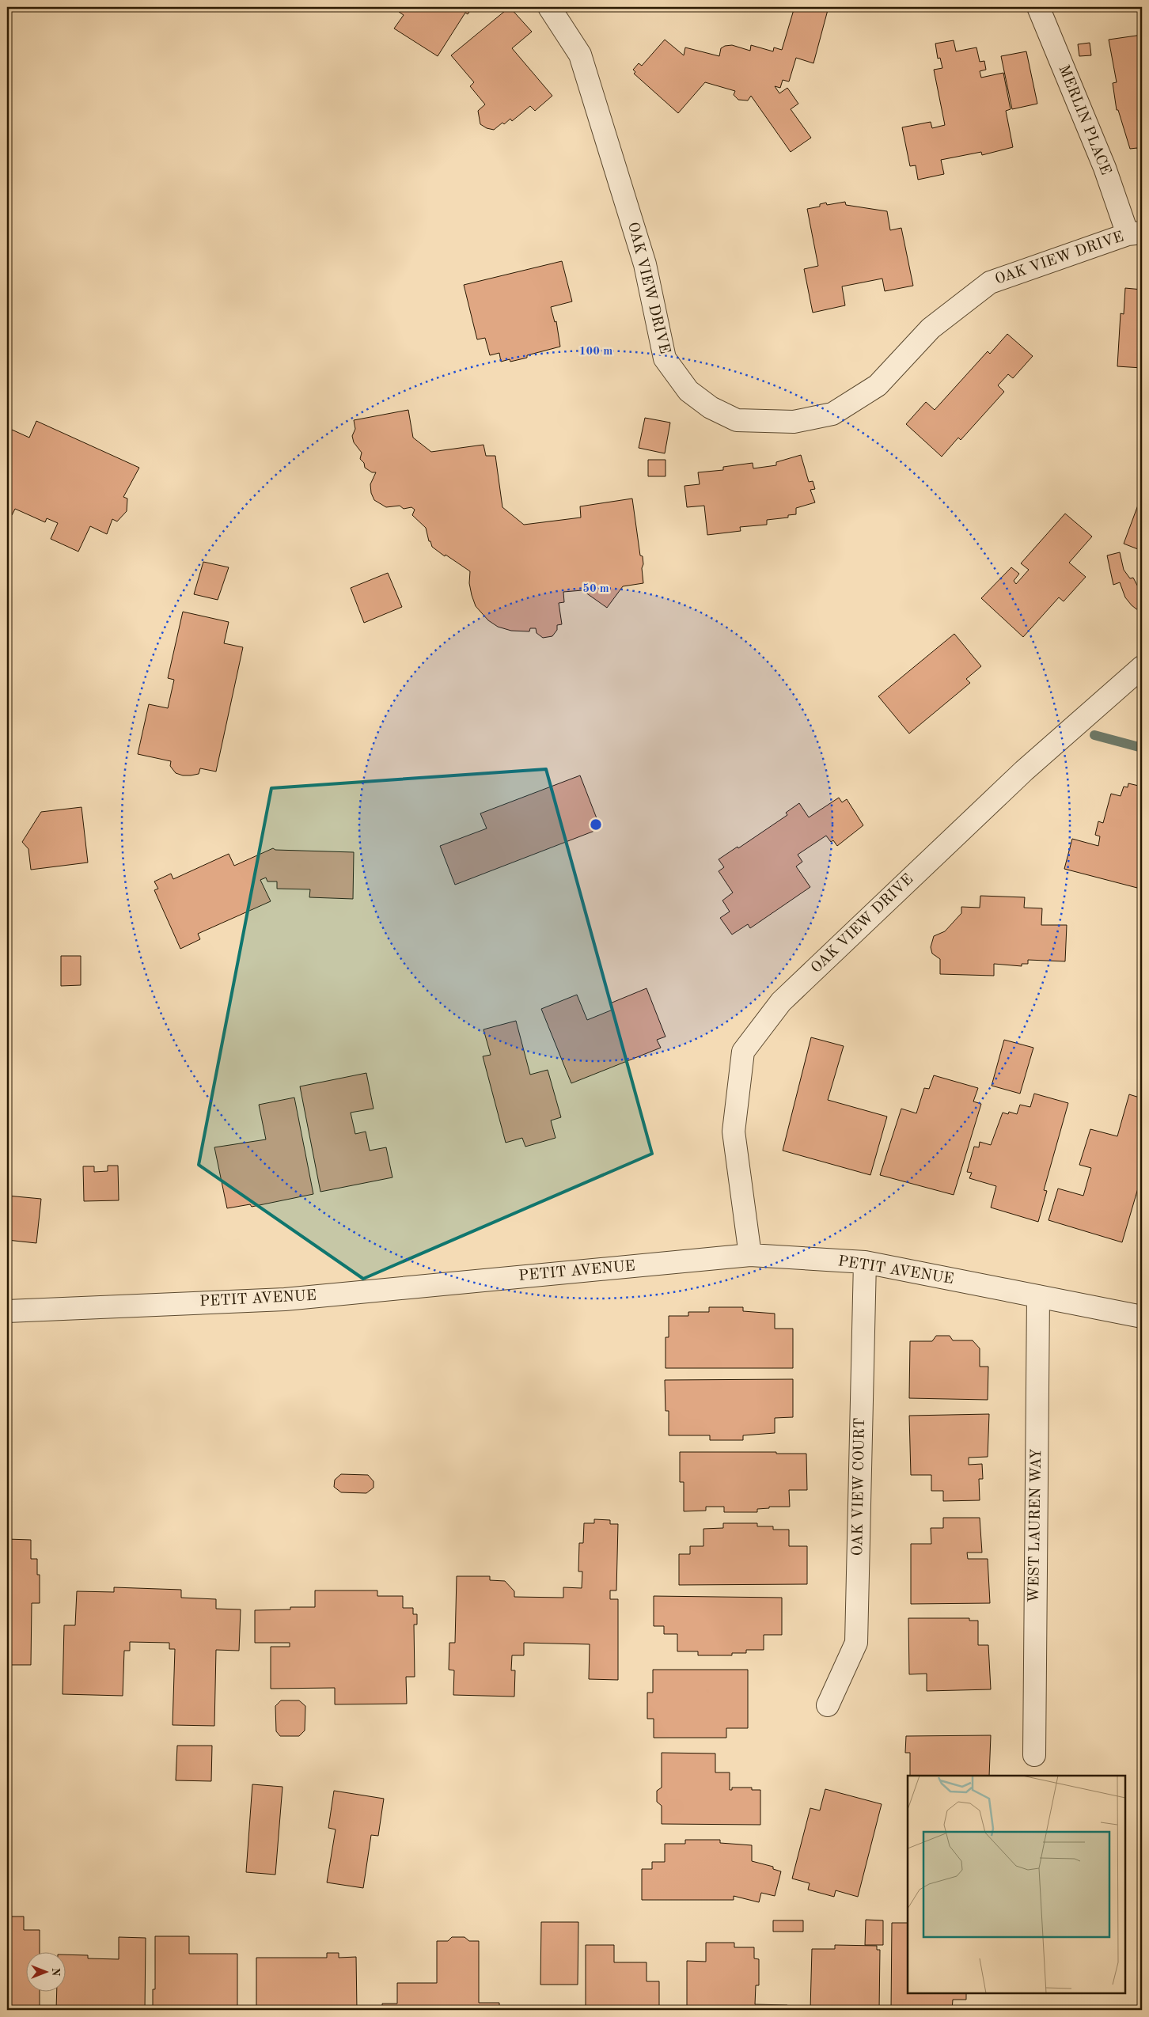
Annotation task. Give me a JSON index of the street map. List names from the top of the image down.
{
  "streets": {
    "street": [
      "MERLIN PLACE",
      "OAK VIEW DRIVE",
      "PETIT AVENUE",
      "OAK VIEW COURT",
      "WEST LAUREN WAY"
    ]
  },
  "crossings": [
    ["MERLIN PLACE", "OAK VIEW DRIVE"],
    ["OAK VIEW DRIVE", "PETIT AVENUE"],
    ["PETIT AVENUE", "OAK VIEW COURT"],
    ["PETIT AVENUE", "WEST LAUREN WAY"]
  ],
  "north": "right",
  "rings": ["100 m", "50 m"]
}
